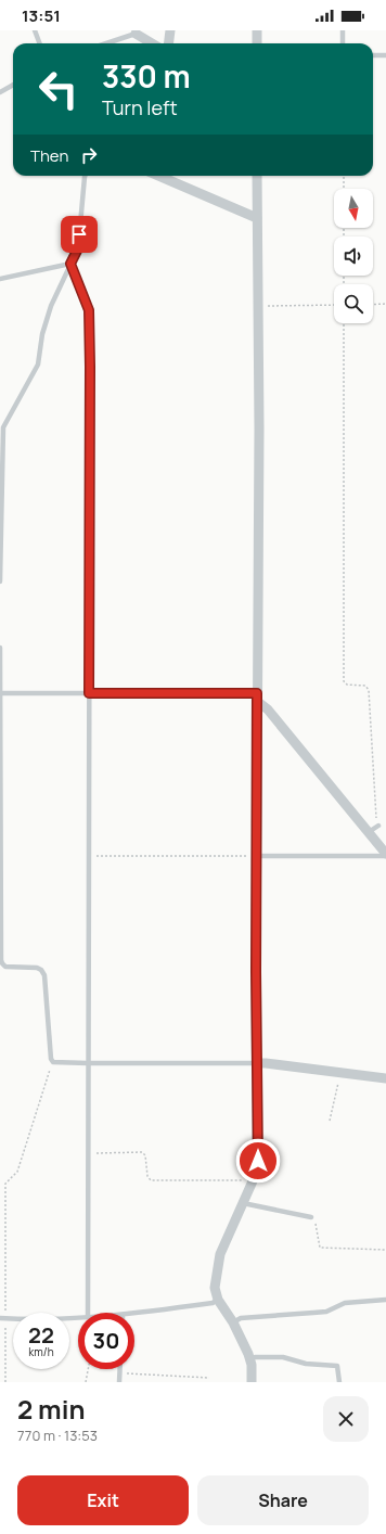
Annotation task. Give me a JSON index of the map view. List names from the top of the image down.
{
  "north": "bottom",
  "page": {
    "status": "13:51",
    "turn": ["330 m", "Turn left"],
    "then": "Then",
    "speed": "22 km/h",
    "limit": "30",
    "heading": ["2 min", "770 m · 13:53"],
    "buttons": ["Exit", "Share"]
  }
}
